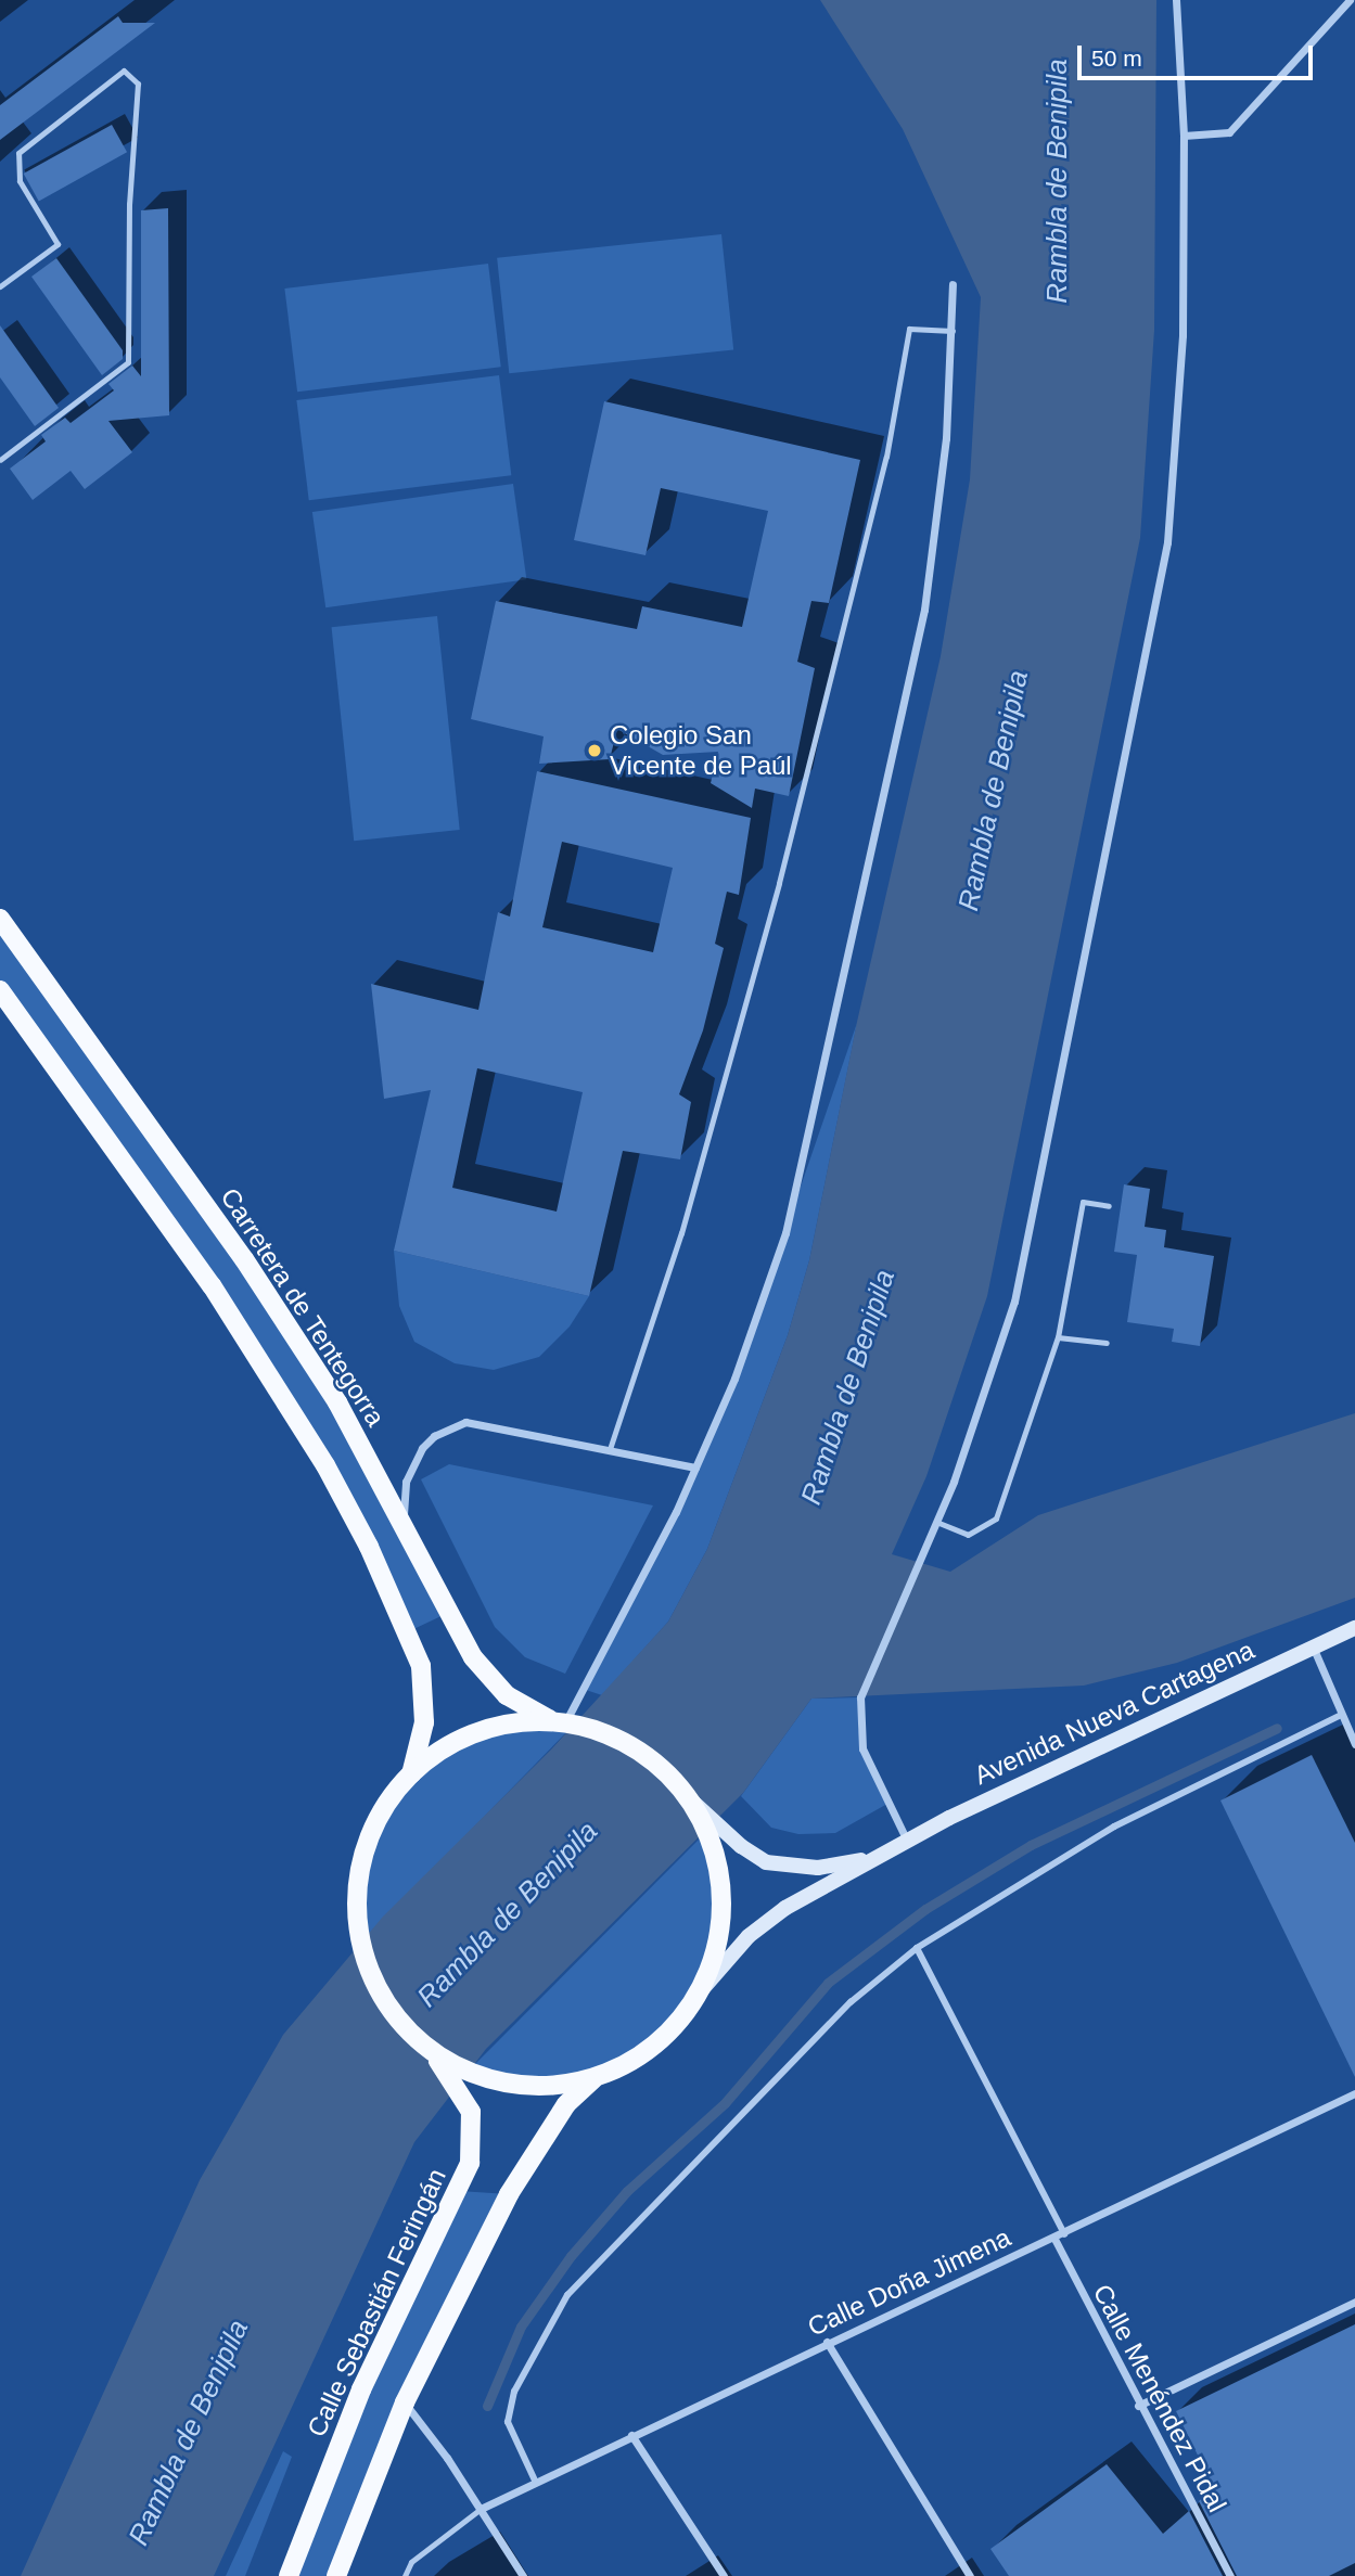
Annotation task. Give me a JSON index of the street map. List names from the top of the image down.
{
  "streets": {
    "main road": ["Carretera de Tentegorra", "Avenida Nueva Cartagena", "Calle Sebastián Feringán"],
    "street": ["Calle Doña Jimena", "Calle Menéndez Pidal"]
  },
  "crossings": [
    ["Carretera de Tentegorra", "Avenida Nueva Cartagena"],
    ["Calle Doña Jimena", "Calle Menéndez Pidal"]
  ],
  "water": ["Rambla de Benipila"],
  "places": ["Colegio San Vicente de Paúl"],
  "scale_bar": "50 m"
}
